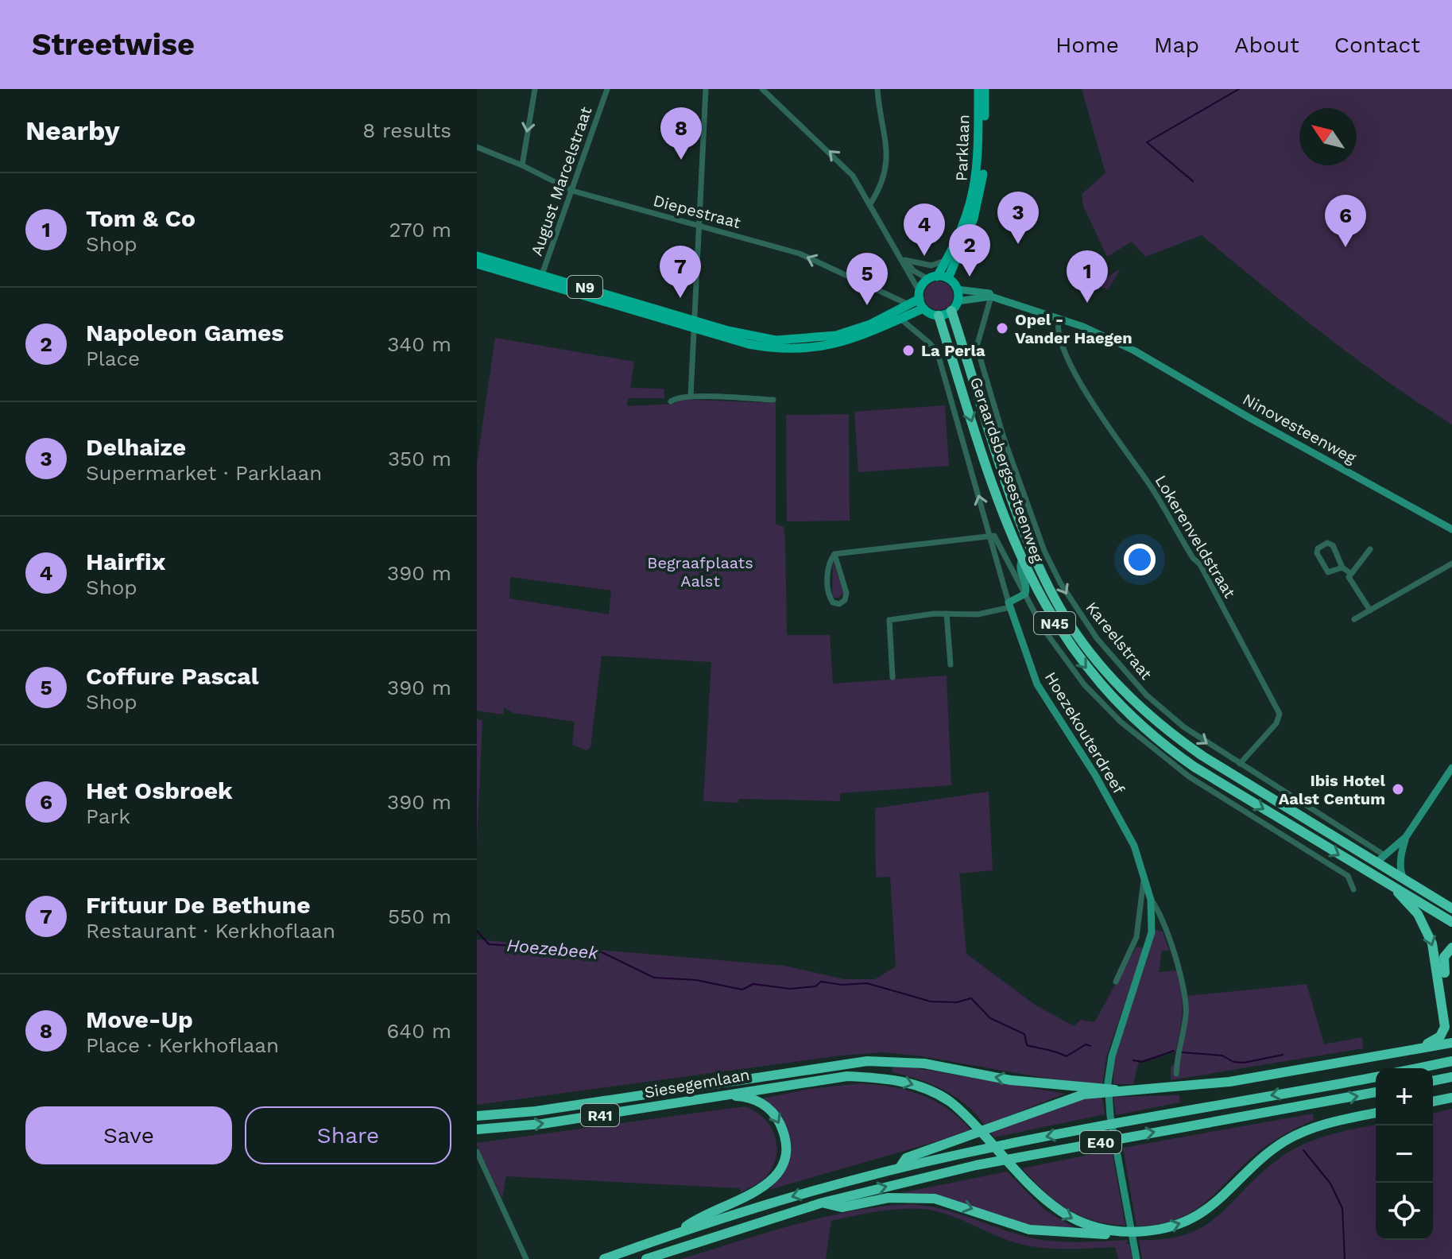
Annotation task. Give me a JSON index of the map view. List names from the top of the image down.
{
  "streets": {
    "highway": [
      "Geraardsbergsesteenweg",
      "N45",
      "Siesegemlaan",
      "R41",
      "E40"
    ],
    "main road": ["Parklaan", "N9"],
    "street": [
      "August Marcelstraat",
      "Diepestraat",
      "Ninovesteenweg",
      "Lokerenveldstraat",
      "Kareelstraat",
      "Hoezekouterdreef"
    ]
  },
  "crossings": [
    ["Parklaan", "N9"],
    ["Parklaan", "Ninovesteenweg"],
    ["Parklaan", "Geraardsbergsesteenweg"],
    ["August Marcelstraat", "Diepestraat"],
    ["August Marcelstraat", "N9"],
    ["Diepestraat", "N9"],
    ["N9", "Ninovesteenweg"],
    ["N9", "Geraardsbergsesteenweg"],
    ["N9", "Hoezekouterdreef"],
    ["Ninovesteenweg", "Geraardsbergsesteenweg"],
    ["Ninovesteenweg", "Lokerenveldstraat"],
    ["Ninovesteenweg", "Kareelstraat"],
    ["Geraardsbergsesteenweg", "Kareelstraat"],
    ["Lokerenveldstraat", "Kareelstraat"],
    ["Hoezekouterdreef", "Siesegemlaan"]
  ],
  "one_way": ["Diepestraat"],
  "water": ["Hoezebeek"],
  "parks": ["Begraafplaats Aalst"],
  "places": ["Opel - Vander Haegen", "La Perla", "Ibis Hotel Aalst Centum"],
  "north": "top left",
  "page": {
    "header": "Streetwise",
    "nav": [
      "Home",
      "Map",
      "About",
      "Contact"
    ],
    "heading": ["Nearby", "8 results"],
    "pins": [
      "8",
      "3",
      "6",
      "4",
      "2",
      "7",
      "1",
      "5"
    ],
    "list": [
      {
        "mark": "1",
        "name": "Tom & Co",
        "note": "Shop",
        "value": "270 m"
      },
      {
        "mark": "2",
        "name": "Napoleon Games",
        "note": "Place",
        "value": "340 m"
      },
      {
        "mark": "3",
        "name": "Delhaize",
        "note": "Supermarket · Parklaan",
        "value": "350 m"
      },
      {
        "mark": "4",
        "name": "Hairfix",
        "note": "Shop",
        "value": "390 m"
      },
      {
        "mark": "5",
        "name": "Coffure Pascal",
        "note": "Shop",
        "value": "390 m"
      },
      {
        "mark": "6",
        "name": "Het Osbroek",
        "note": "Park",
        "value": "390 m"
      },
      {
        "mark": "7",
        "name": "Frituur De Bethune",
        "note": "Restaurant · Kerkhoflaan",
        "value": "550 m"
      },
      {
        "mark": "8",
        "name": "Move-Up",
        "note": "Place · Kerkhoflaan",
        "value": "640 m"
      }
    ],
    "map_buttons": ["+", "−"],
    "buttons": ["Save", "Share"]
  }
}
